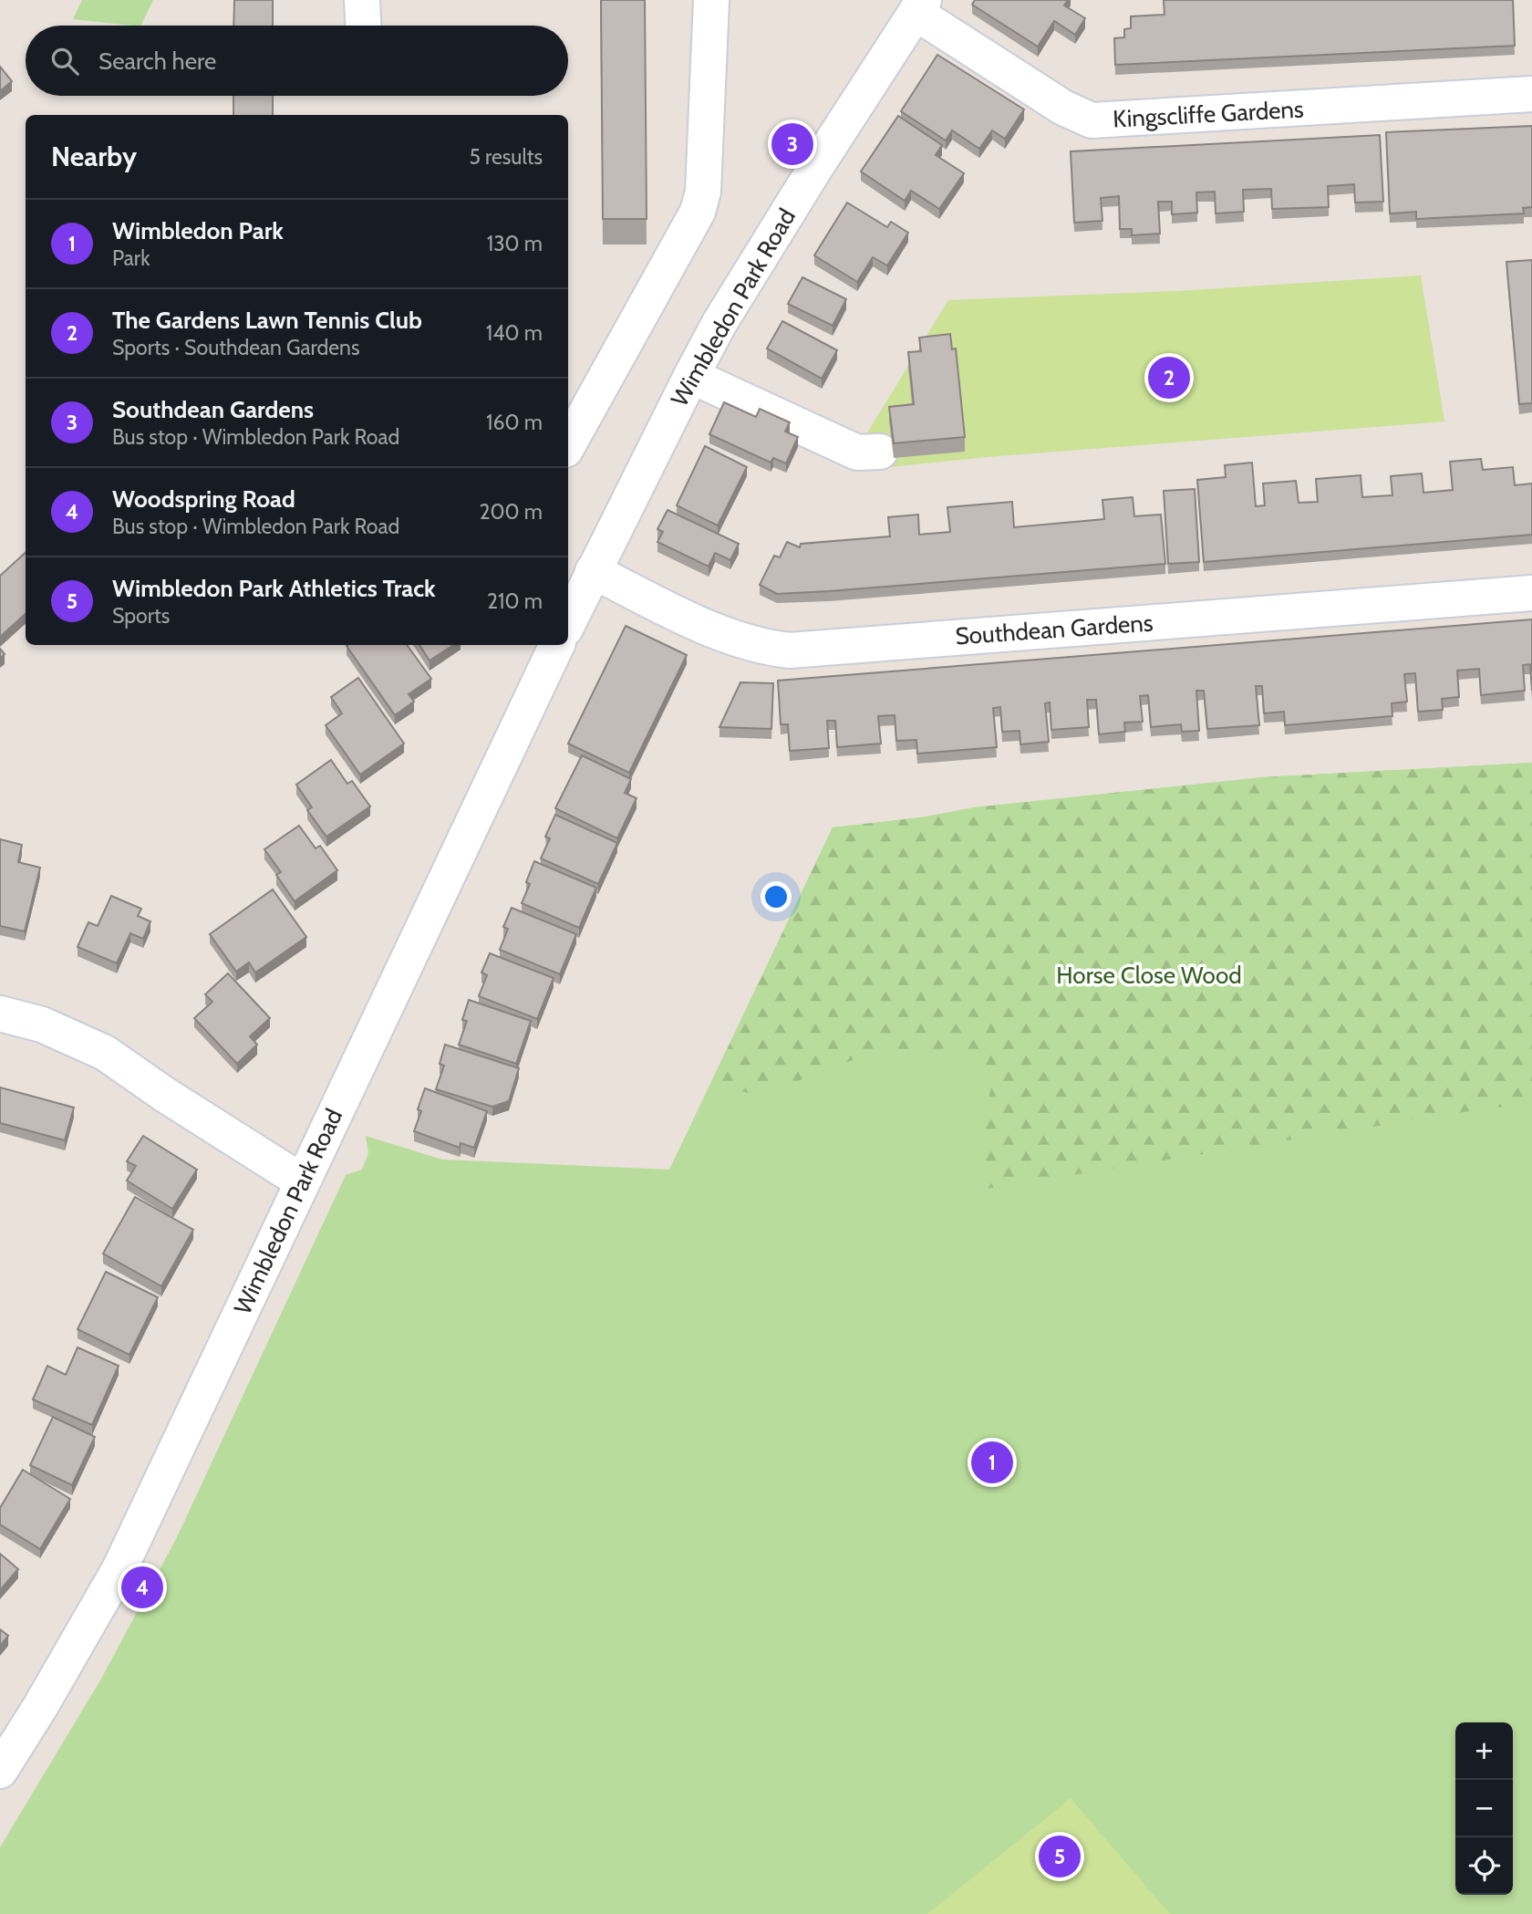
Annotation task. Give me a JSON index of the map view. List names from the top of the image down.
{
  "streets": {
    "street": ["Kingscliffe Gardens", "Wimbledon Park Road", "Southdean Gardens"]
  },
  "crossings": [
    ["Kingscliffe Gardens", "Wimbledon Park Road"],
    ["Wimbledon Park Road", "Southdean Gardens"]
  ],
  "parks": ["Horse Close Wood"],
  "page": {
    "search": "Search here",
    "heading": ["Nearby", "5 results"],
    "pins": [
      "3",
      "2",
      "1",
      "4",
      "5"
    ],
    "list": [
      {
        "mark": "1",
        "name": "Wimbledon Park",
        "note": "Park",
        "value": "130 m"
      },
      {
        "mark": "2",
        "name": "The Gardens Lawn Tennis Club",
        "note": "Sports · Southdean Gardens",
        "value": "140 m"
      },
      {
        "mark": "3",
        "name": "Southdean Gardens",
        "note": "Bus stop · Wimbledon Park Road",
        "value": "160 m"
      },
      {
        "mark": "4",
        "name": "Woodspring Road",
        "note": "Bus stop · Wimbledon Park Road",
        "value": "200 m"
      },
      {
        "mark": "5",
        "name": "Wimbledon Park Athletics Track",
        "note": "Sports",
        "value": "210 m"
      }
    ],
    "map_buttons": ["+", "−"]
  }
}
